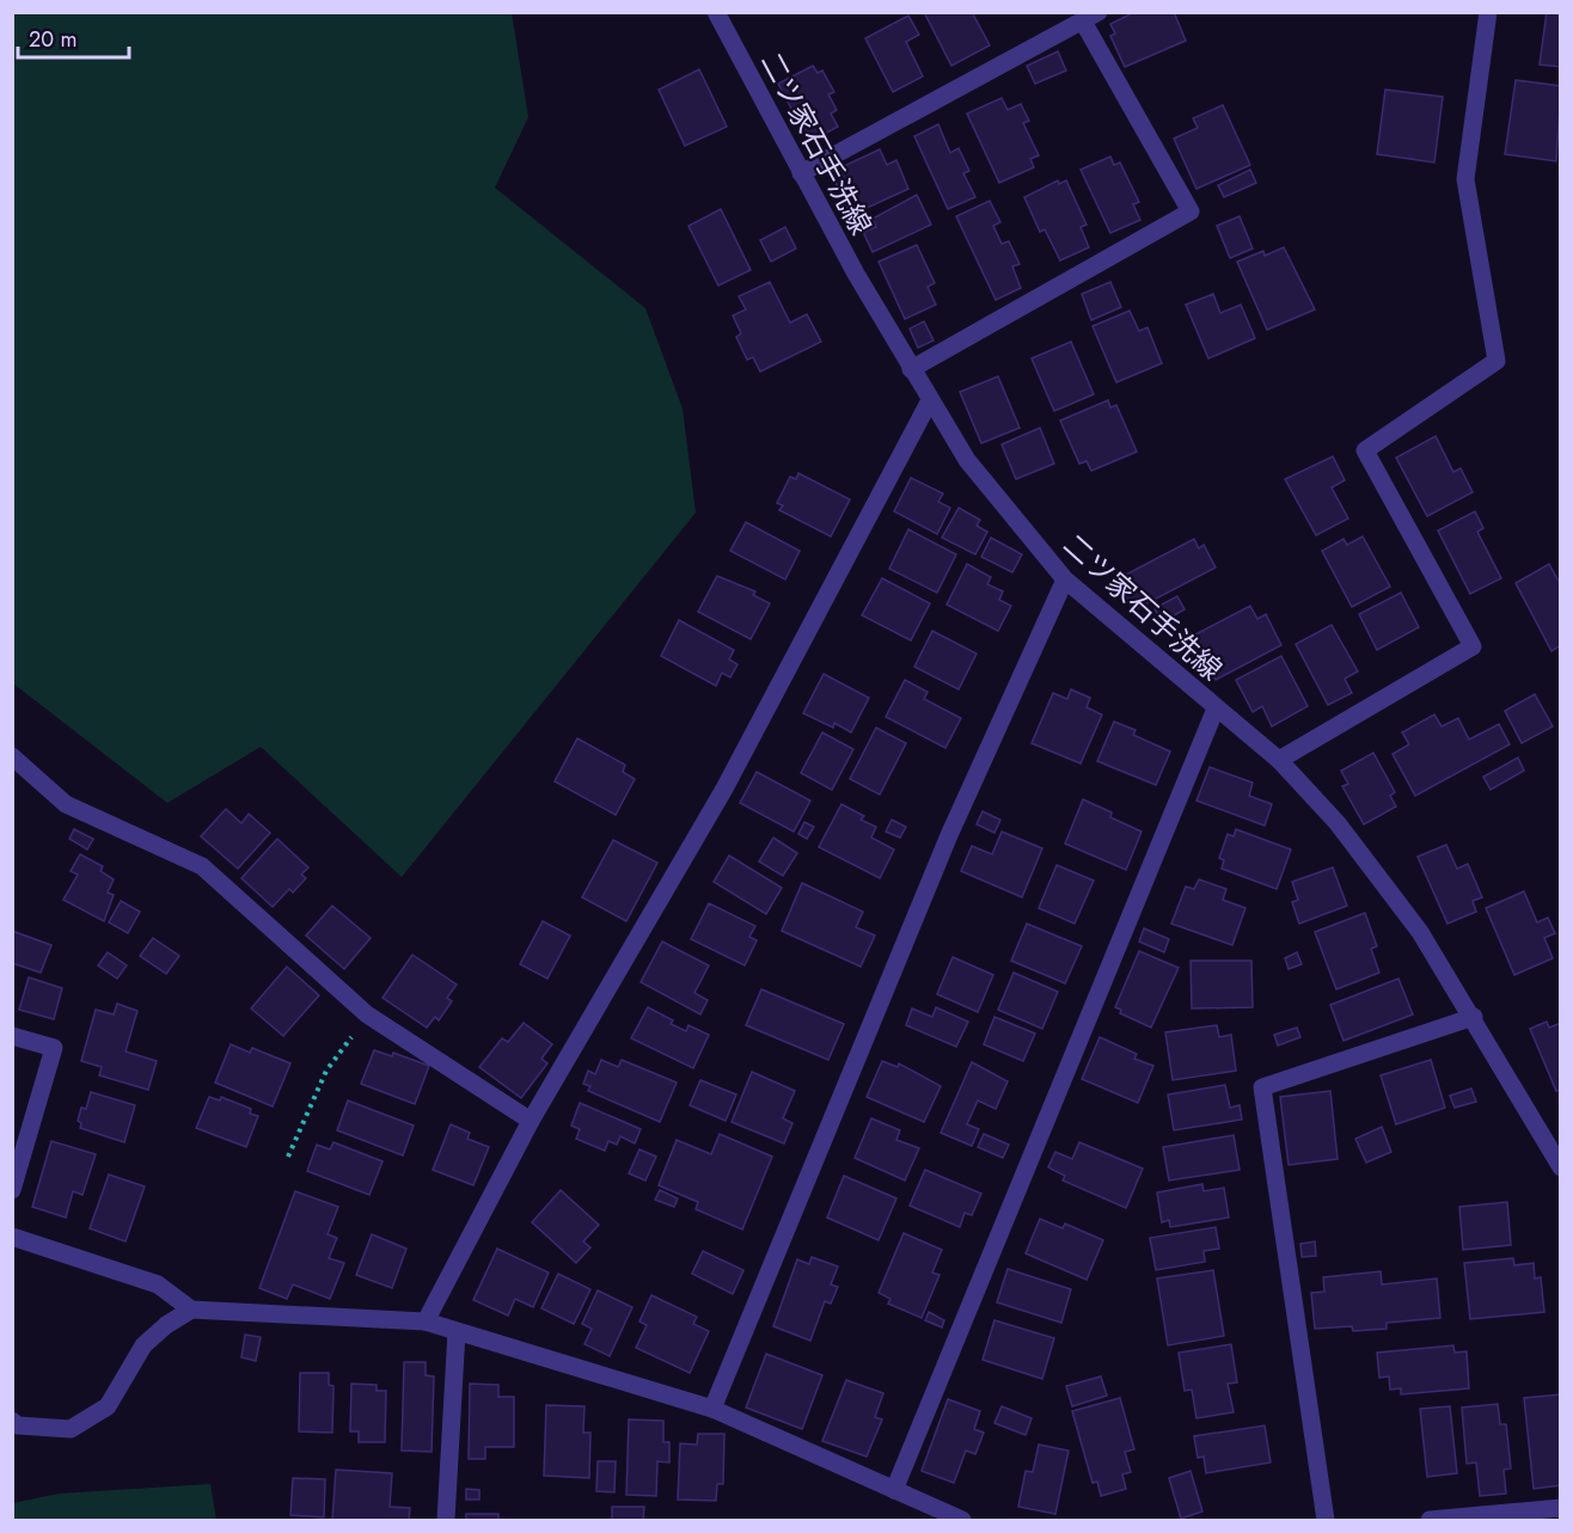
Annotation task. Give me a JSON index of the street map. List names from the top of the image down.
{
  "streets": {
    "street": ["二ツ家石手洗線"]
  },
  "scale_bar": "20 m"
}
